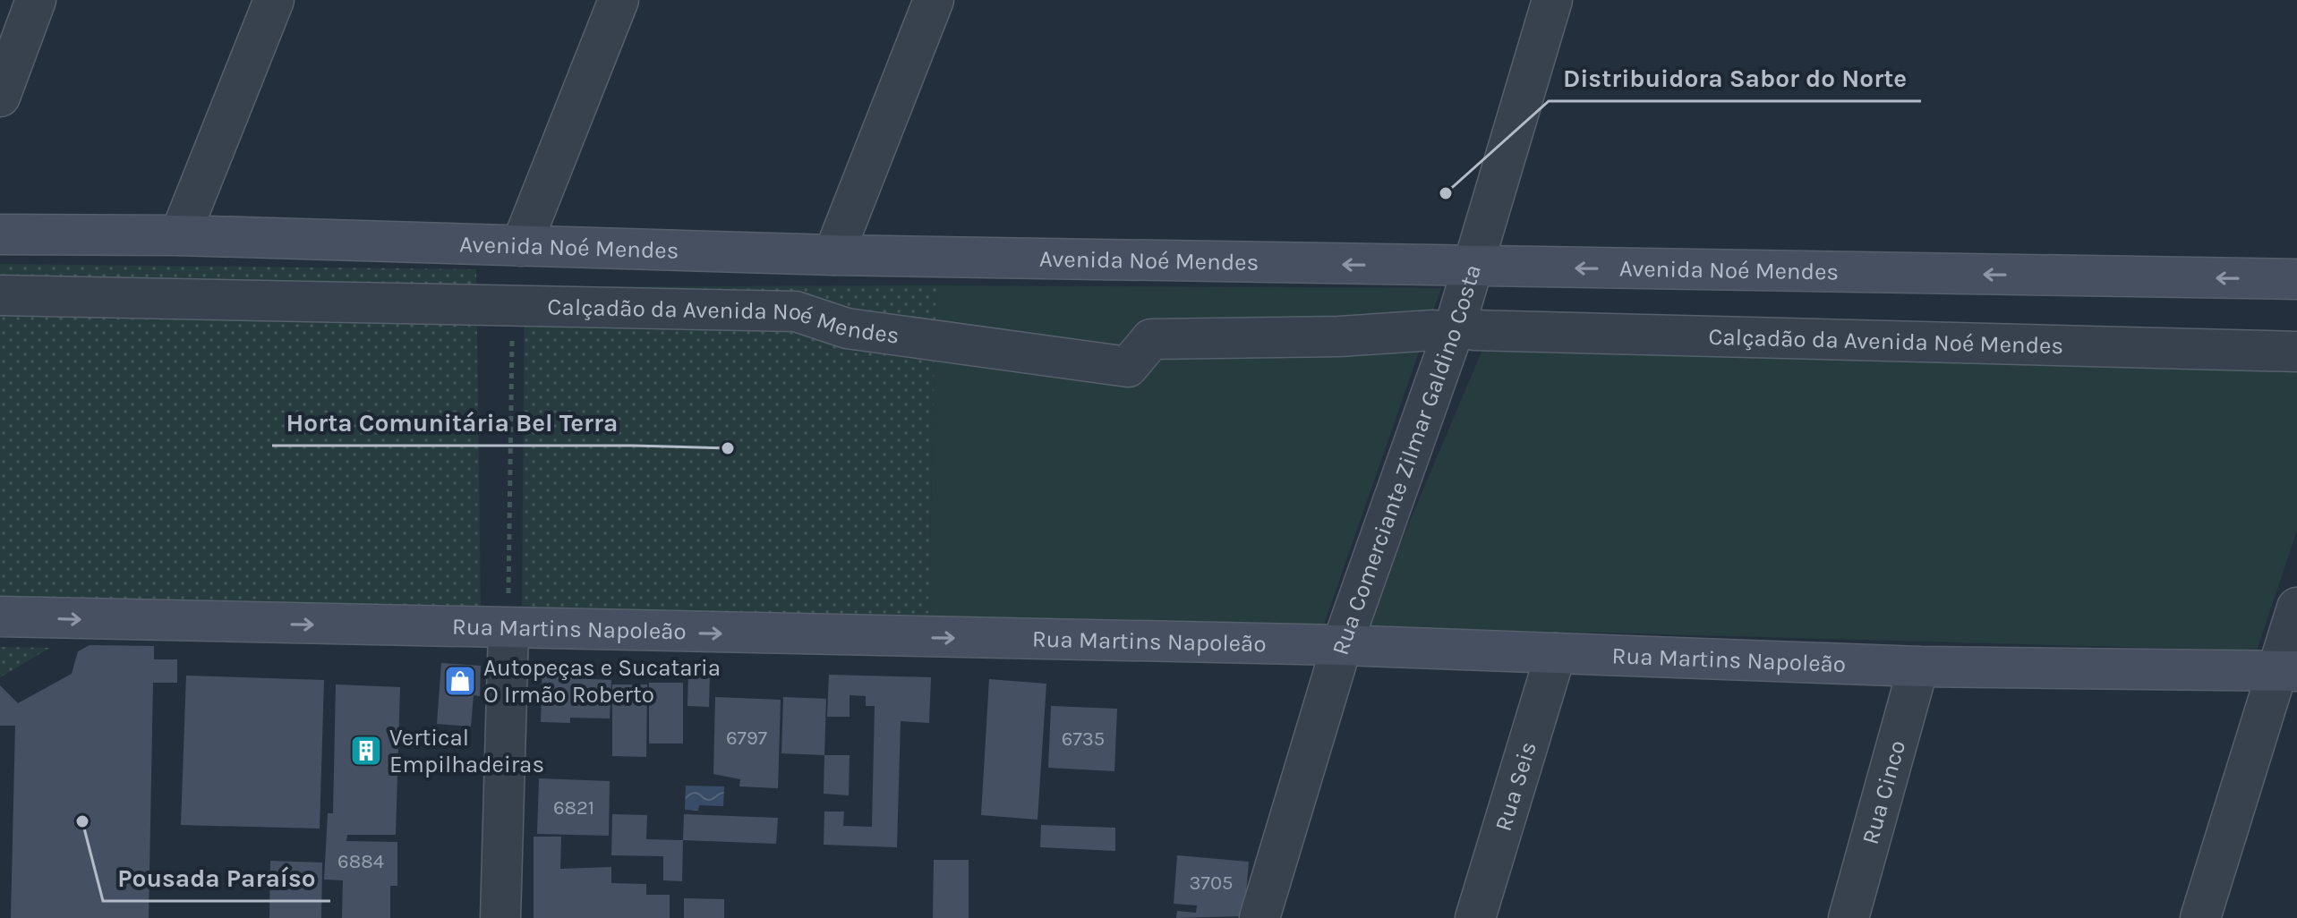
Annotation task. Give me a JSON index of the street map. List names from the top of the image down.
{
  "streets": {
    "main road": ["Avenida Noé Mendes", "Rua Martins Napoleão"],
    "street": [
      "Calçadão da Avenida Noé Mendes",
      "Rua Comerciante Zilmar Galdino Costa",
      "Rua Seis",
      "Rua Cinco"
    ]
  },
  "crossings": [
    ["Avenida Noé Mendes", "Rua Comerciante Zilmar Galdino Costa"],
    ["Rua Comerciante Zilmar Galdino Costa", "Rua Martins Napoleão"],
    ["Rua Martins Napoleão", "Rua Seis"],
    ["Rua Martins Napoleão", "Rua Cinco"]
  ],
  "one_way": ["Avenida Noé Mendes", "Rua Martins Napoleão"],
  "places": {
    "other": ["Distribuidora Sabor do Norte", "Horta Comunitária Bel Terra", "Pousada Paraíso"],
    "shop": ["Autopeças e Sucataria O Irmão Roberto"],
    "building": ["Vertical Empilhadeiras"]
  },
  "house_numbers": [
    "6797",
    "6735",
    "6821",
    "6884",
    "3705"
  ]
}
